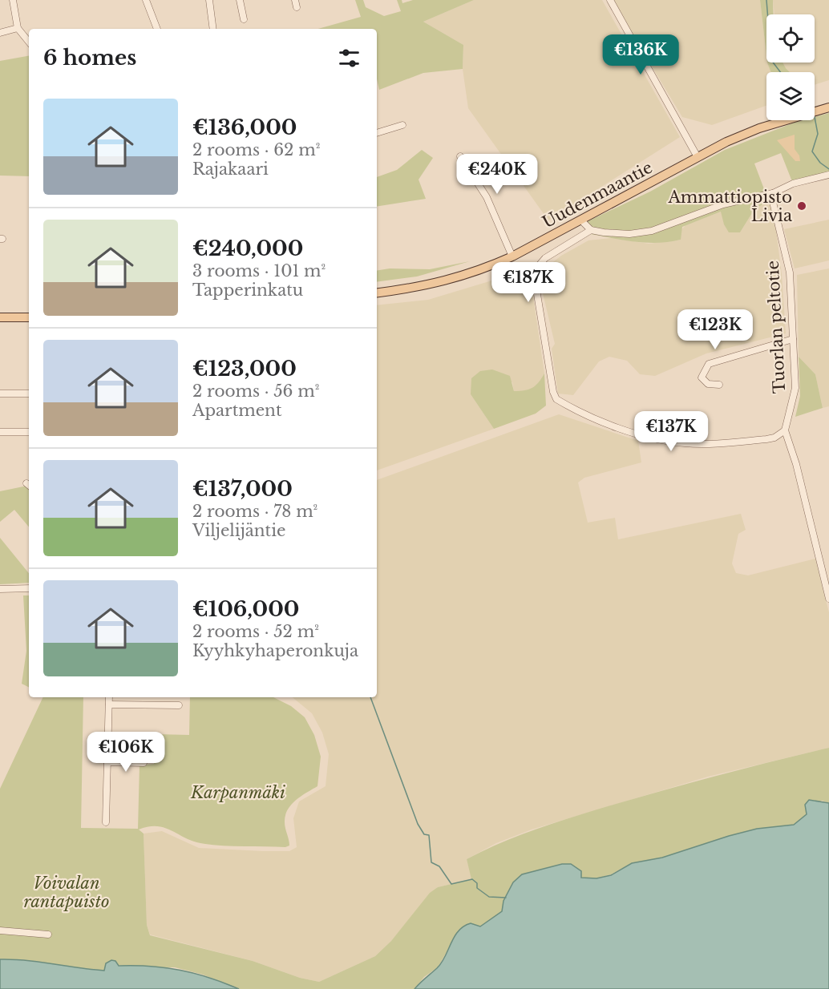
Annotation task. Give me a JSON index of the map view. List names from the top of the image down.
{
  "streets": {
    "main road": ["Uudenmaantie"],
    "street": ["Tuorlan peltotie"]
  },
  "parks": ["Karpanmäki", "Voivalan rantapuisto"],
  "places": ["Ammattiopisto Livia"],
  "page": {
    "heading": "6 homes",
    "price": [
      "€136K",
      "€240K",
      "€187K",
      "€123K",
      "€137K",
      "€106K"
    ],
    "list": [
      {
        "name": "€136,000",
        "note": "2 rooms · 62 m² · Rajakaari"
      },
      {
        "name": "€240,000",
        "note": "3 rooms · 101 m² · Tapperinkatu"
      },
      {
        "name": "€123,000",
        "note": "2 rooms · 56 m² · Apartment"
      },
      {
        "name": "€137,000",
        "note": "2 rooms · 78 m² · Viljelijäntie"
      },
      {
        "name": "€106,000",
        "note": "2 rooms · 52 m² · Kyyhkyhaperonkuja"
      }
    ]
  }
}
